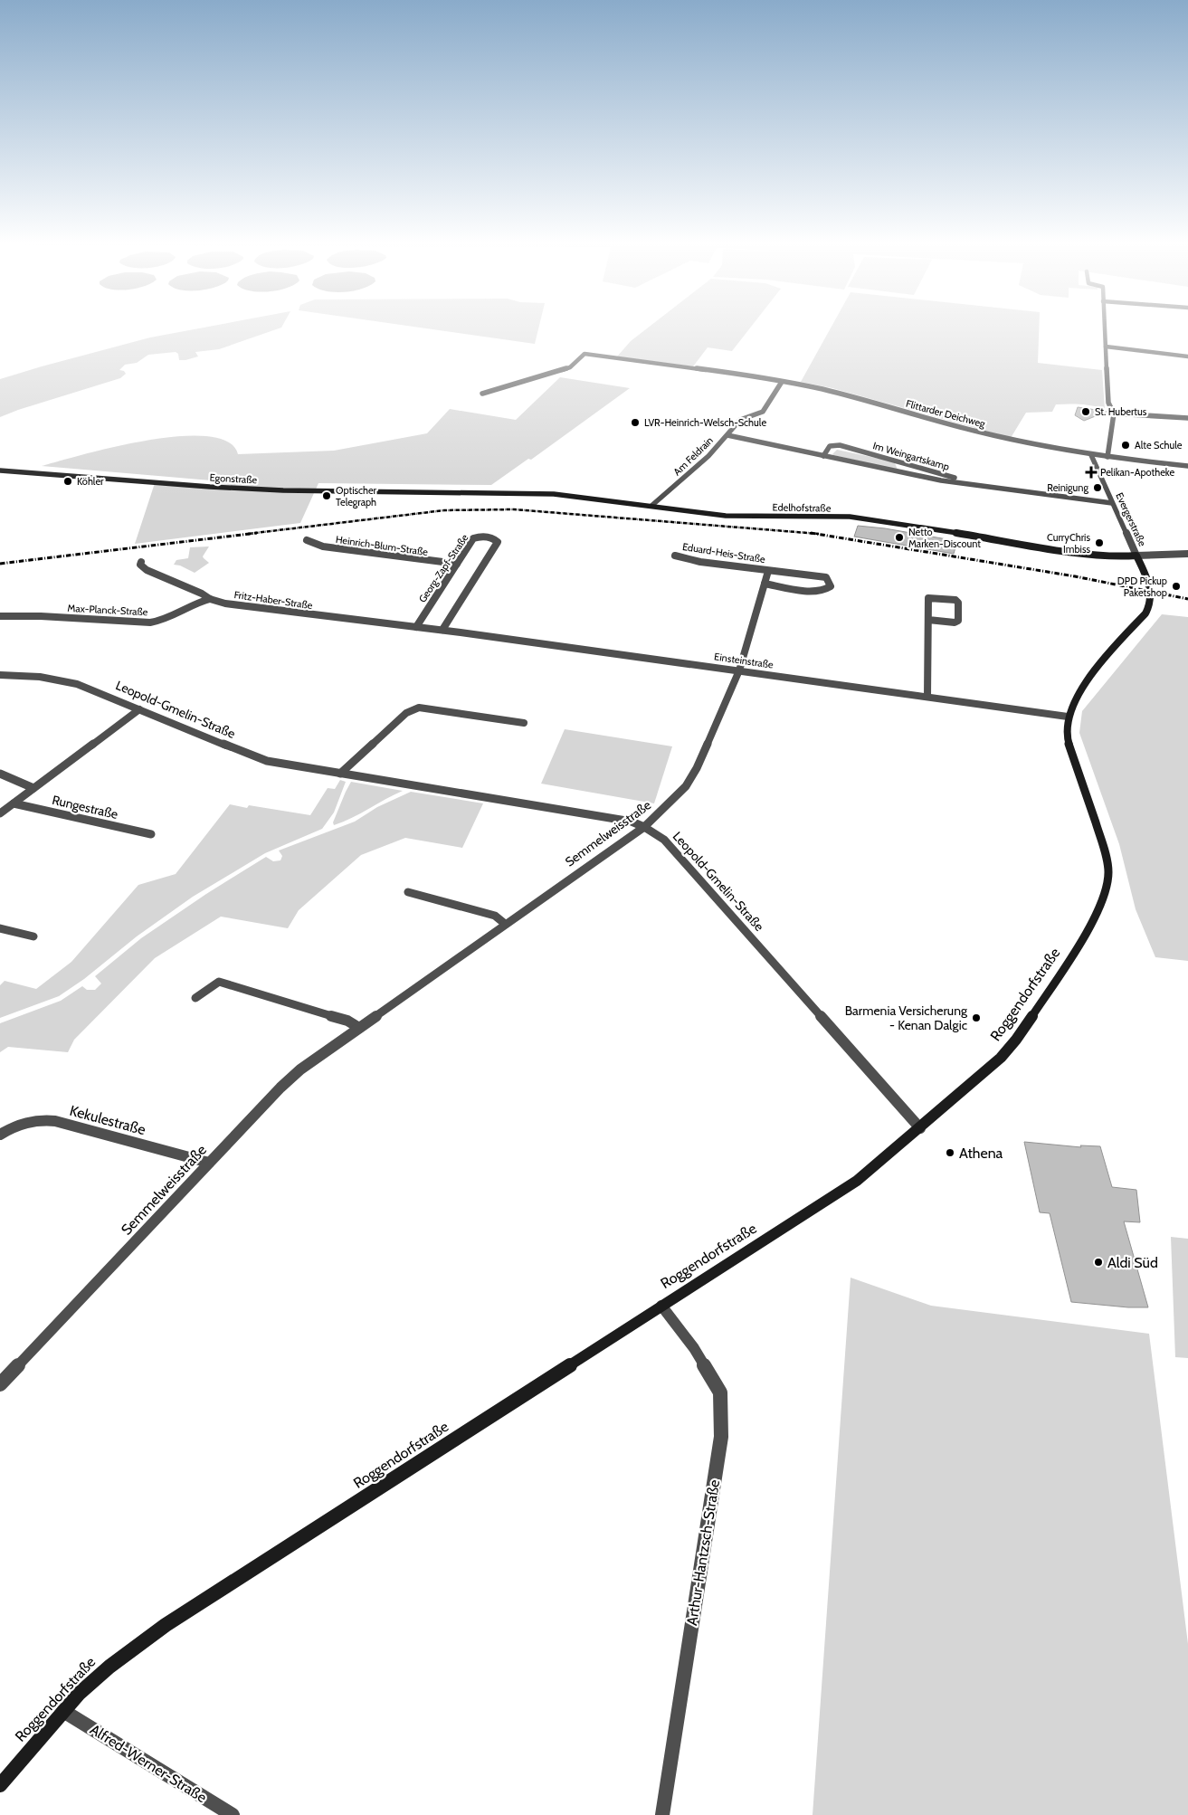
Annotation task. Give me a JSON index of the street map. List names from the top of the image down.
{
  "streets": {
    "street": [
      "Flittarder Deichweg",
      "Am Feldrain",
      "Im Weingartskamp",
      "Egonstraße",
      "Edelhofstraße",
      "Evergerstraße",
      "Heinrich-Blum-Straße",
      "Eduard-Heis-Straße",
      "Georg-Zapf-Straße",
      "Fritz-Haber-Straße",
      "Max-Planck-Straße",
      "Einsteinstraße",
      "Leopold-Gmelin-Straße",
      "Rungestraße",
      "Semmelweisstraße",
      "Roggendorfstraße",
      "Kekulestraße",
      "Arthur-Hantzsch-Straße",
      "Alfred-Werner-Straße"
    ]
  },
  "crossings": [
    ["Flittarder Deichweg", "Am Feldrain"],
    ["Flittarder Deichweg", "Evergerstraße"],
    ["Am Feldrain", "Im Weingartskamp"],
    ["Am Feldrain", "Edelhofstraße"],
    ["Im Weingartskamp", "Evergerstraße"],
    ["Egonstraße", "Edelhofstraße"],
    ["Edelhofstraße", "Evergerstraße"],
    ["Evergerstraße", "Roggendorfstraße"],
    ["Heinrich-Blum-Straße", "Georg-Zapf-Straße"],
    ["Eduard-Heis-Straße", "Einsteinstraße"],
    ["Eduard-Heis-Straße", "Semmelweisstraße"],
    ["Georg-Zapf-Straße", "Fritz-Haber-Straße"],
    ["Georg-Zapf-Straße", "Einsteinstraße"],
    ["Fritz-Haber-Straße", "Max-Planck-Straße"],
    ["Fritz-Haber-Straße", "Einsteinstraße"],
    ["Einsteinstraße", "Semmelweisstraße"],
    ["Einsteinstraße", "Roggendorfstraße"],
    ["Leopold-Gmelin-Straße", "Rungestraße"],
    ["Leopold-Gmelin-Straße", "Semmelweisstraße"],
    ["Leopold-Gmelin-Straße", "Roggendorfstraße"],
    ["Semmelweisstraße", "Kekulestraße"],
    ["Roggendorfstraße", "Arthur-Hantzsch-Straße"],
    ["Roggendorfstraße", "Alfred-Werner-Straße"]
  ],
  "places": {
    "other": [
      "St. Hubertus",
      "LVR-Heinrich-Welsch-Schule",
      "Alte Schule",
      "Köhler",
      "Reinigung",
      "Optischer Telegraph",
      "Netto Marken-Discount",
      "CurryChris Imbiss",
      "DPD Pickup Paketshop",
      "Barmenia Versicherung - Kenan Dalgic",
      "Athena",
      "Aldi Süd"
    ],
    "health": ["Pelikan-Apotheke"]
  }
}
